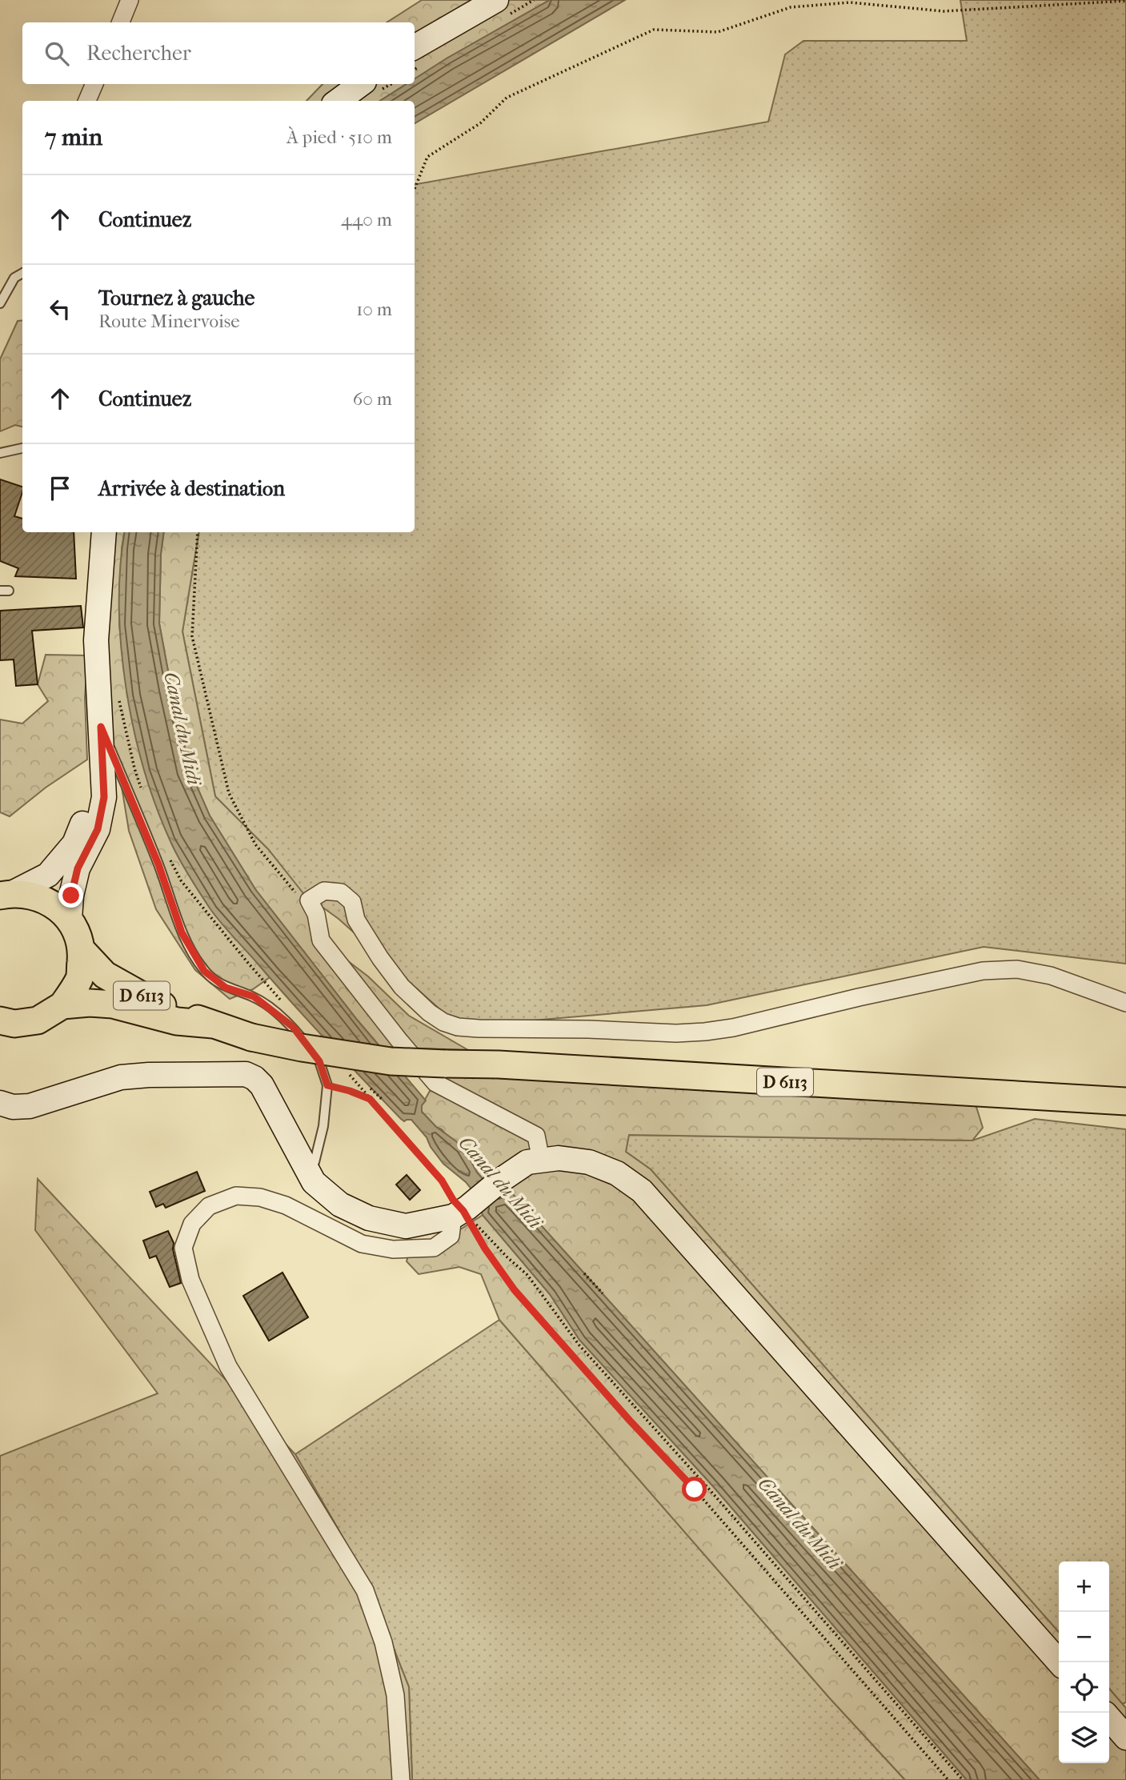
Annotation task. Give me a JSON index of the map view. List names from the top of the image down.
{
  "streets": {
    "main road": ["D 6113"]
  },
  "water": ["Canal du Midi"],
  "page": {
    "search": "Rechercher",
    "heading": ["7 min", "À pied · 510 m"],
    "list": [
      ["Continuez", "440 m"],
      ["Tournez à gauche", "Route Minervoise", "10 m"],
      ["Continuez", "60 m"],
      "Arrivée à destination"
    ],
    "map_buttons": ["+", "−"]
  }
}
